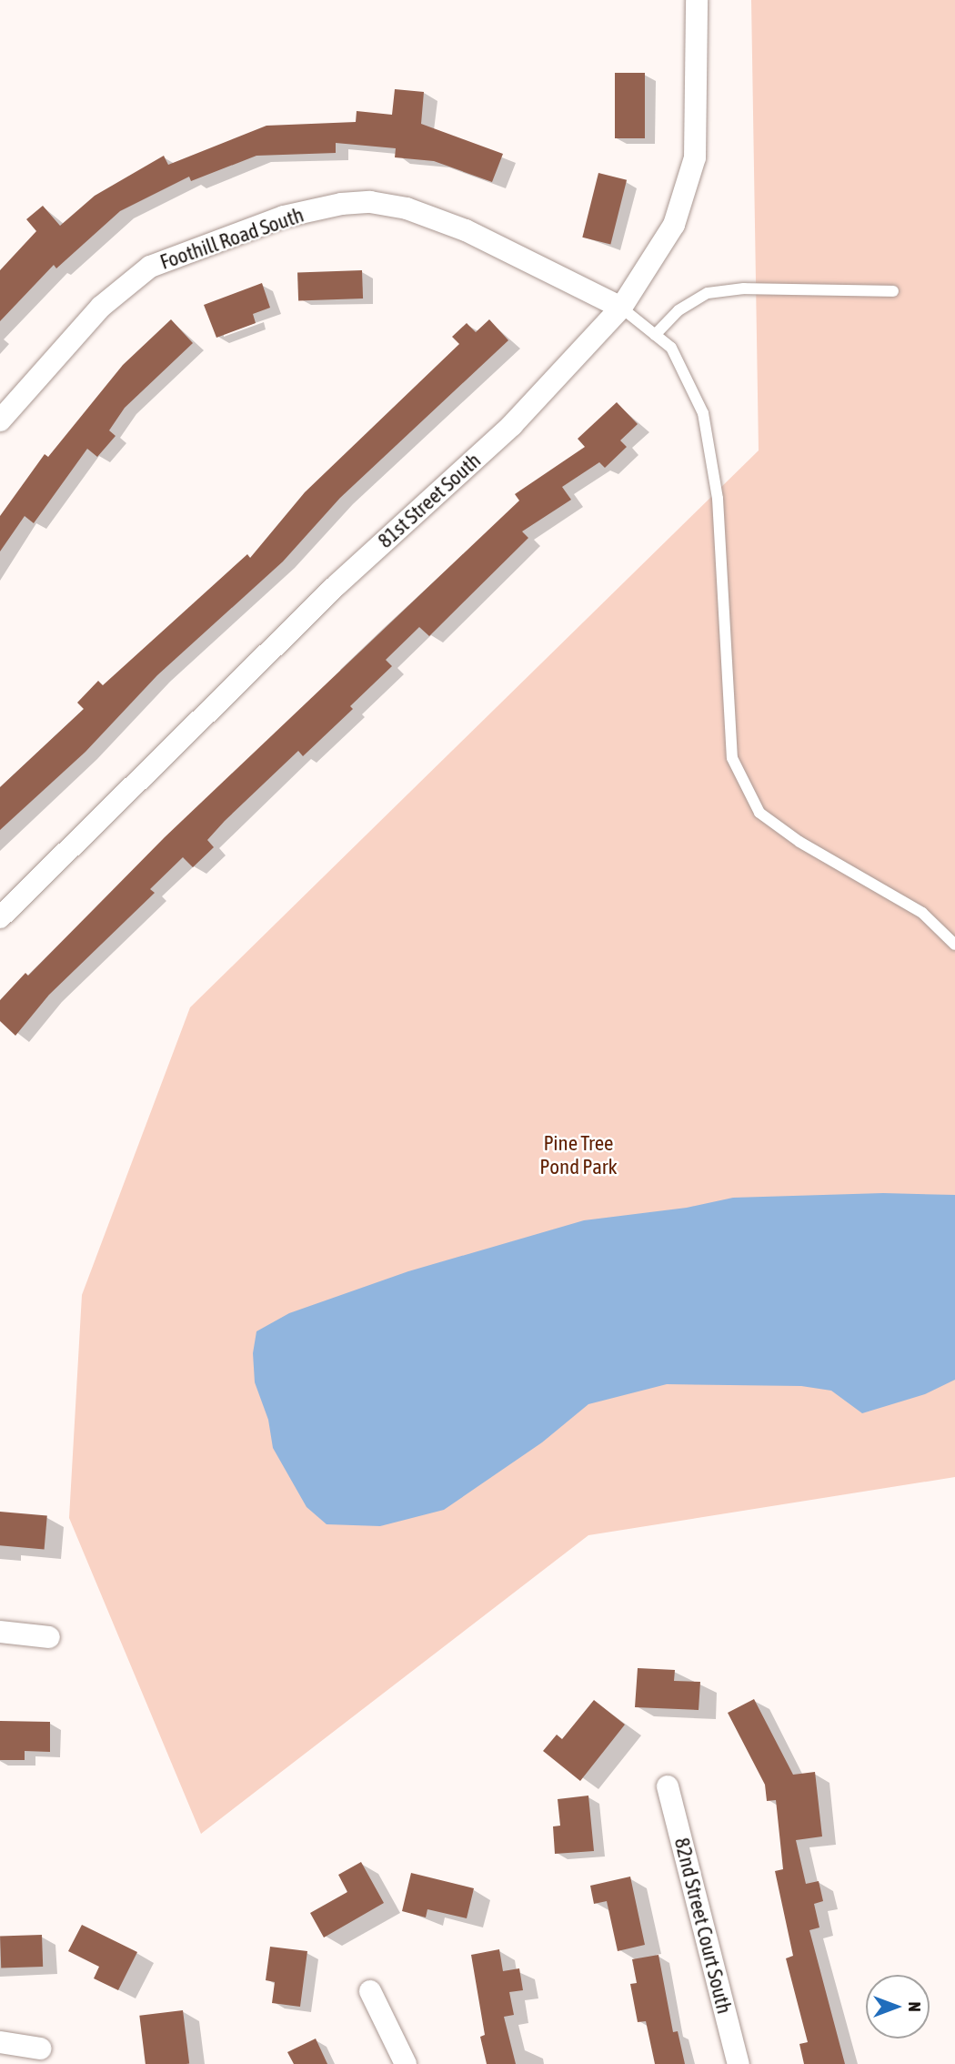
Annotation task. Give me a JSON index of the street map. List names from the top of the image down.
{
  "streets": {
    "street": ["Foothill Road South", "81st Street South", "82nd Street Court South"]
  },
  "crossings": [
    ["Foothill Road South", "81st Street South"]
  ],
  "parks": ["Pine Tree Pond Park"],
  "north": "right"
}
